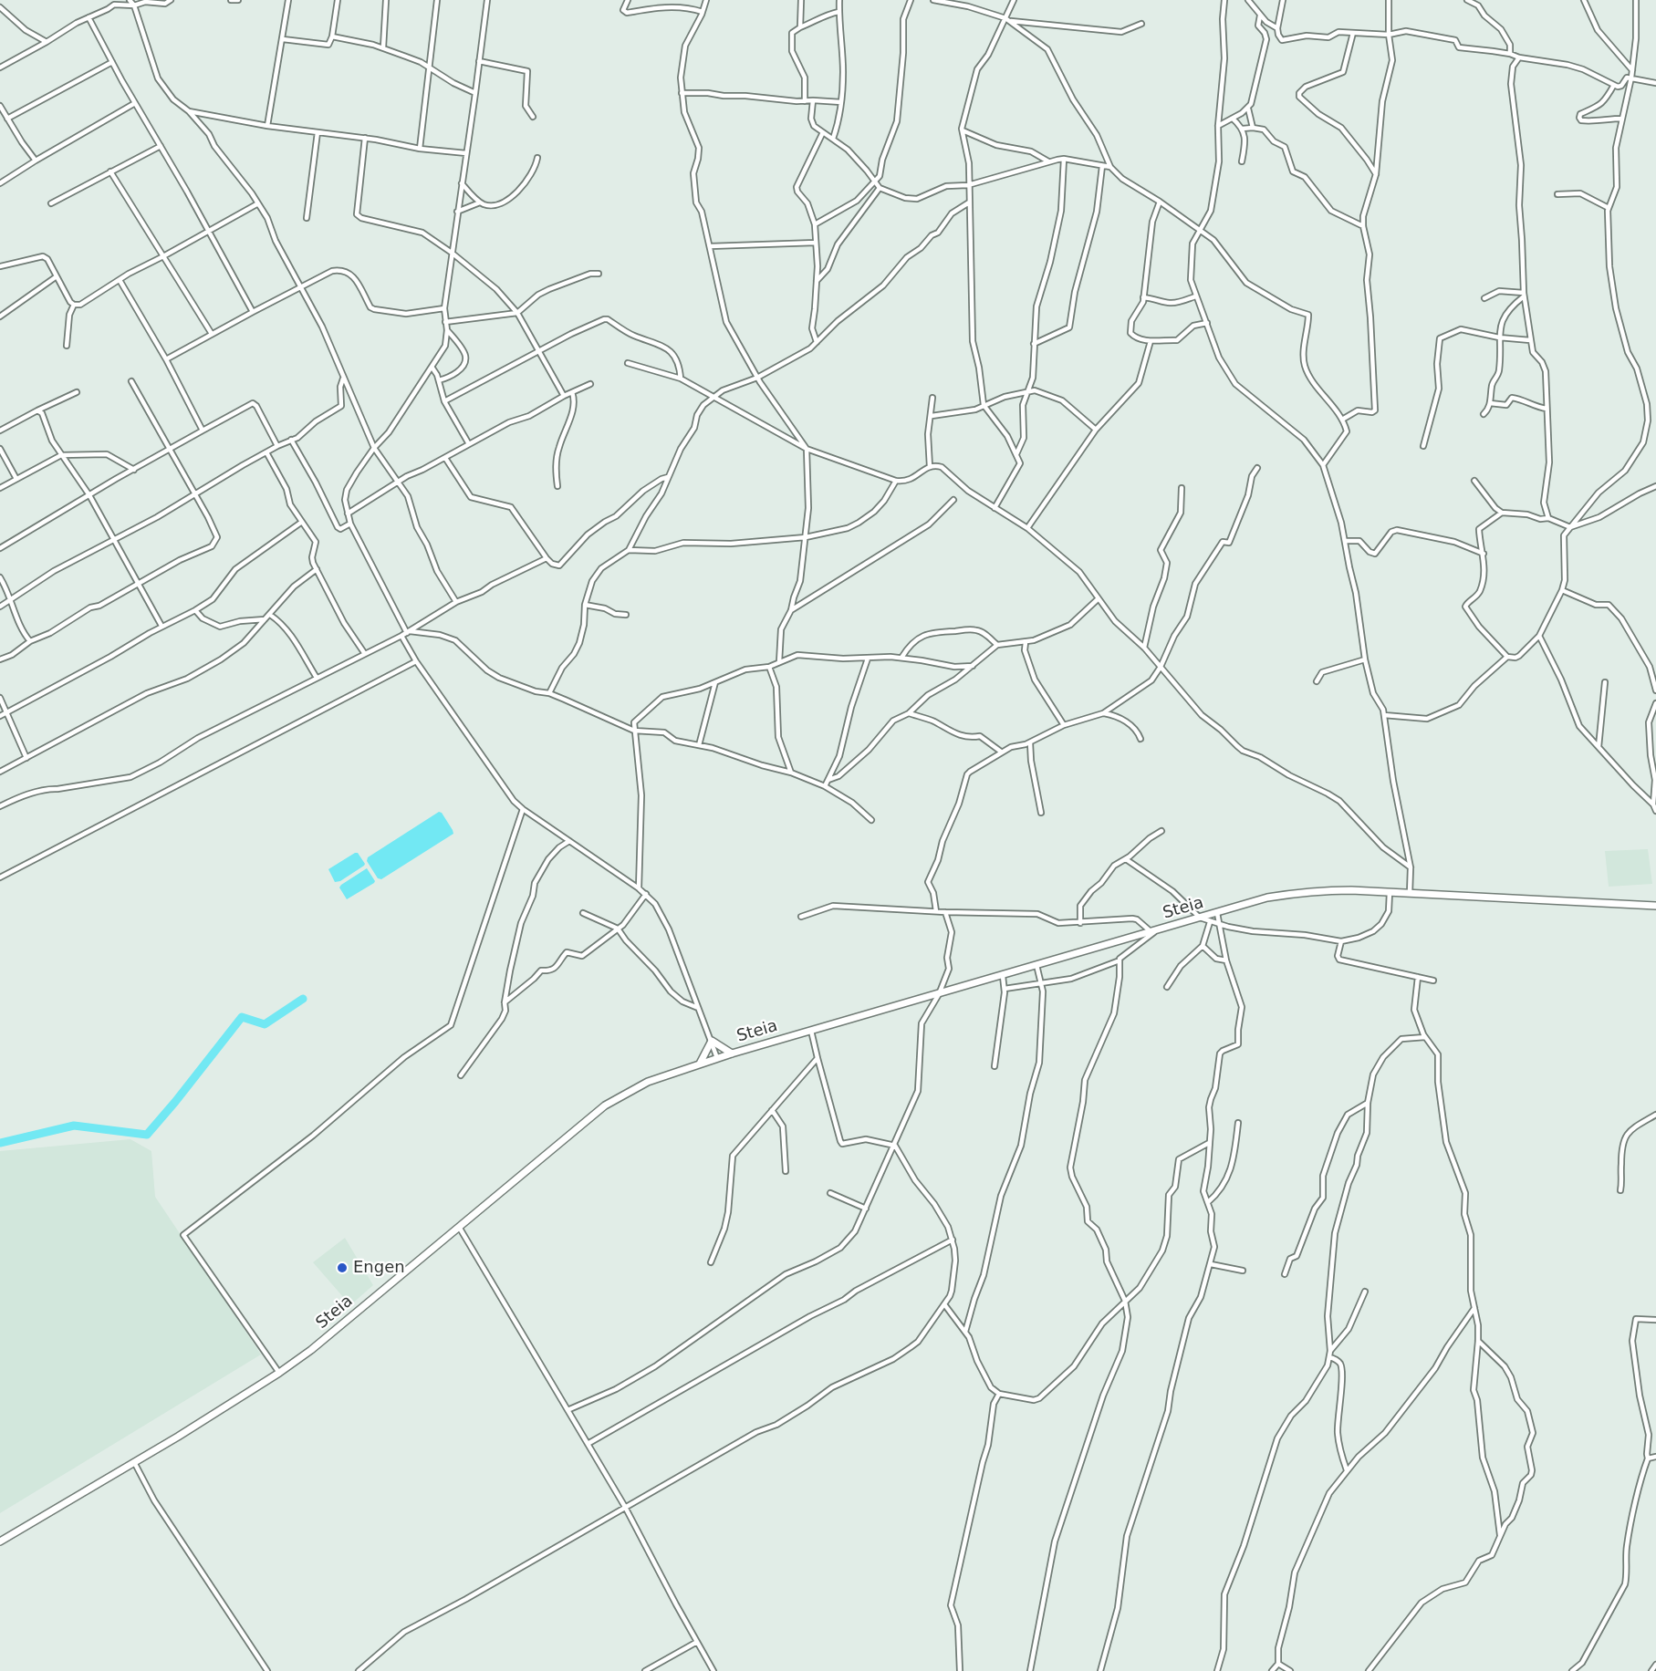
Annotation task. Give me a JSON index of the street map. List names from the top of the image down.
{
  "streets": {
    "main road": ["Steia"]
  },
  "places": ["Engen"]
}
